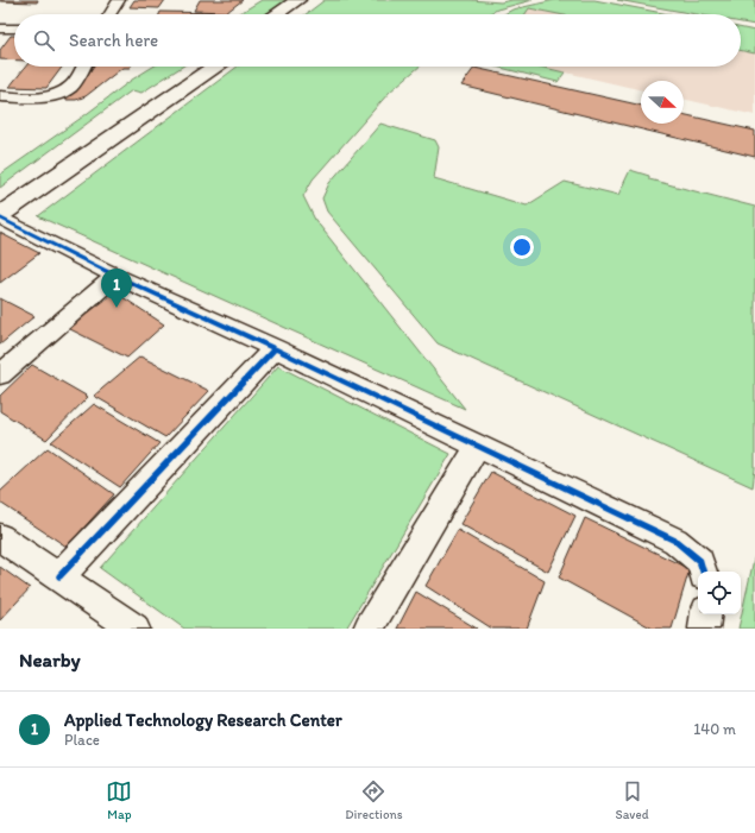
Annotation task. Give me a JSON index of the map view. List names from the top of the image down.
{
  "north": "right",
  "page": {
    "search": "Search here",
    "pins": "1",
    "heading": "Nearby",
    "list": [
      {
        "mark": "1",
        "name": "Applied Technology Research Center",
        "note": "Place",
        "value": "140 m"
      }
    ],
    "nav": ["Map", "Directions", "Saved"]
  }
}
